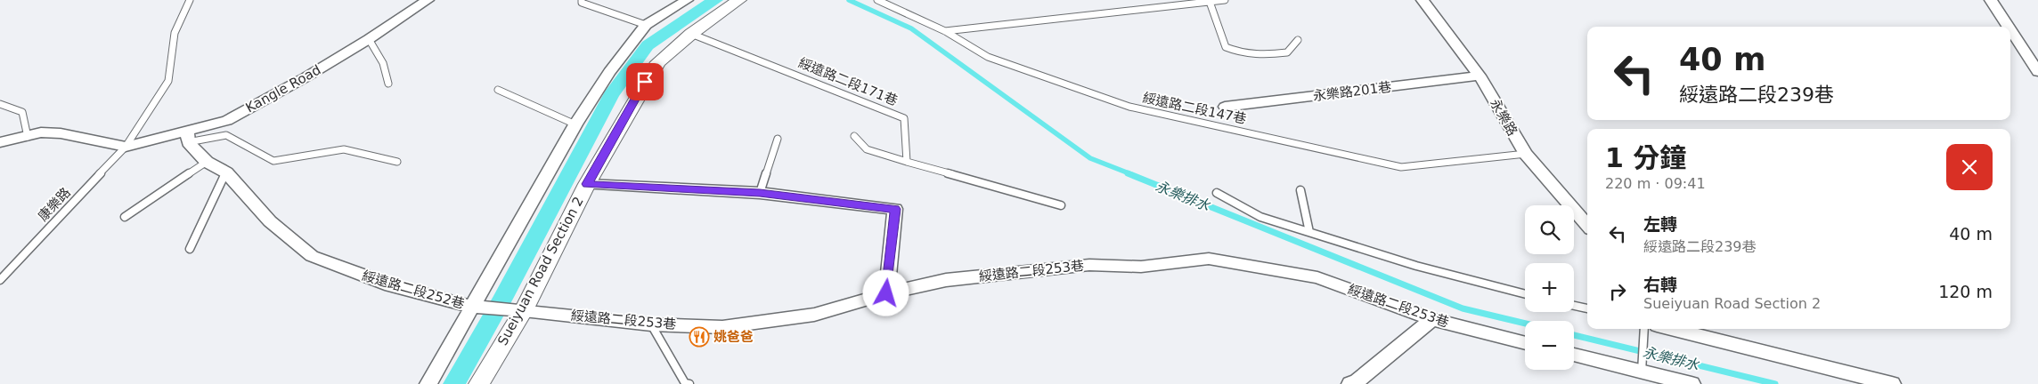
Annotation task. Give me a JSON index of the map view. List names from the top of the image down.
{
  "streets": {
    "street": [
      "Kangle Road",
      "永樂路201巷",
      "永樂路",
      "Sueiyuan Road Section 2",
      "綏遠路二段253巷",
      "綏遠路二段252巷"
    ],
    "lane": ["綏遠路二段171巷", "綏遠路二段147巷", "康樂路"]
  },
  "crossings": [
    ["綏遠路二段171巷", "Sueiyuan Road Section 2"],
    ["Kangle Road", "康樂路"],
    ["Kangle Road", "綏遠路二段252巷"],
    ["永樂路201巷", "永樂路"],
    ["綏遠路二段147巷", "永樂路"],
    ["Sueiyuan Road Section 2", "綏遠路二段253巷"],
    ["Sueiyuan Road Section 2", "綏遠路二段252巷"],
    ["綏遠路二段253巷", "綏遠路二段252巷"]
  ],
  "water": ["永樂排水"],
  "places": {
    "restaurant": ["姚爸爸"]
  },
  "page": {
    "turn": ["40 m", "綏遠路二段239巷"],
    "heading": ["1 分鐘", "220 m · 09:41"],
    "list": [
      {
        "name": "左轉",
        "note": "綏遠路二段239巷",
        "value": "40 m"
      },
      {
        "name": "右轉",
        "note": "Sueiyuan Road Section 2",
        "value": "120 m"
      }
    ],
    "map_buttons": ["+", "−"]
  }
}
